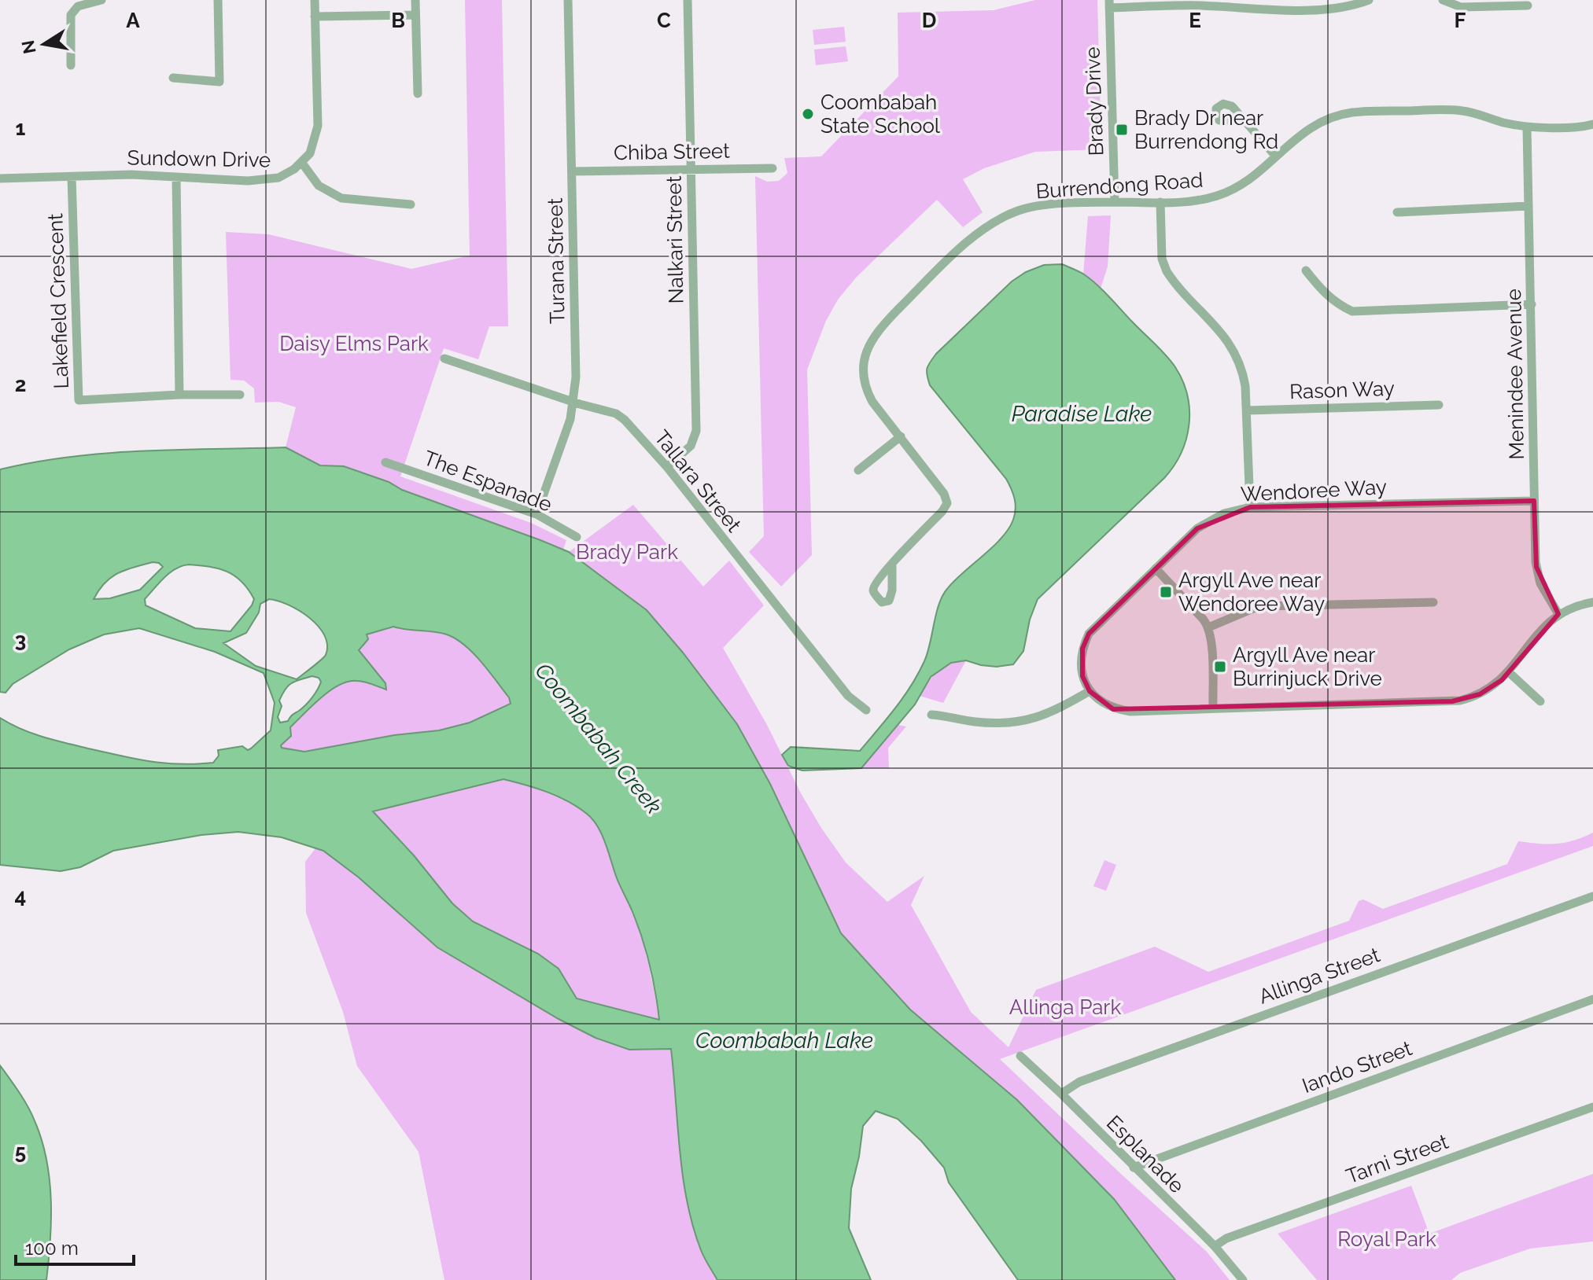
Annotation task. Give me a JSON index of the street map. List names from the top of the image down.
{
  "streets": {
    "street": [
      "Brady Drive",
      "Chiba Street",
      "Sundown Drive",
      "Burrendong Road",
      "Nalkari Street",
      "Turana Street",
      "Lakefield Crescent",
      "Menindee Avenue",
      "Rason Way",
      "The Espanade",
      "Tallara Street",
      "Wendoree Way",
      "Allinga Street",
      "Iando Street",
      "Esplanade",
      "Tarni Street"
    ]
  },
  "crossings": [
    ["Brady Drive", "Burrendong Road"],
    ["Chiba Street", "Nalkari Street"],
    ["Chiba Street", "Turana Street"],
    ["Sundown Drive", "Lakefield Crescent"],
    ["Burrendong Road", "Menindee Avenue"],
    ["Nalkari Street", "Tallara Street"],
    ["Turana Street", "The Espanade"],
    ["Turana Street", "Tallara Street"],
    ["Menindee Avenue", "Wendoree Way"],
    ["Allinga Street", "Esplanade"],
    ["Iando Street", "Esplanade"],
    ["Esplanade", "Tarni Street"]
  ],
  "water": ["Paradise Lake", "Coombabah Creek", "Coombabah Lake"],
  "parks": [
    "Daisy Elms Park",
    "Brady Park",
    "Allinga Park",
    "Royal Park"
  ],
  "places": {
    "other": ["Coombabah State School"],
    "transit": ["Brady Dr near Burrendong Rd", "Argyll Ave near Wendoree Way", "Argyll Ave near Burrinjuck Drive"]
  },
  "scale_bar": "100 m",
  "north": "left",
  "grid": {
    "columns": [
      "A",
      "B",
      "C",
      "D",
      "E",
      "F"
    ],
    "rows": [
      "1",
      "2",
      "3",
      "4",
      "5"
    ]
  }
}
